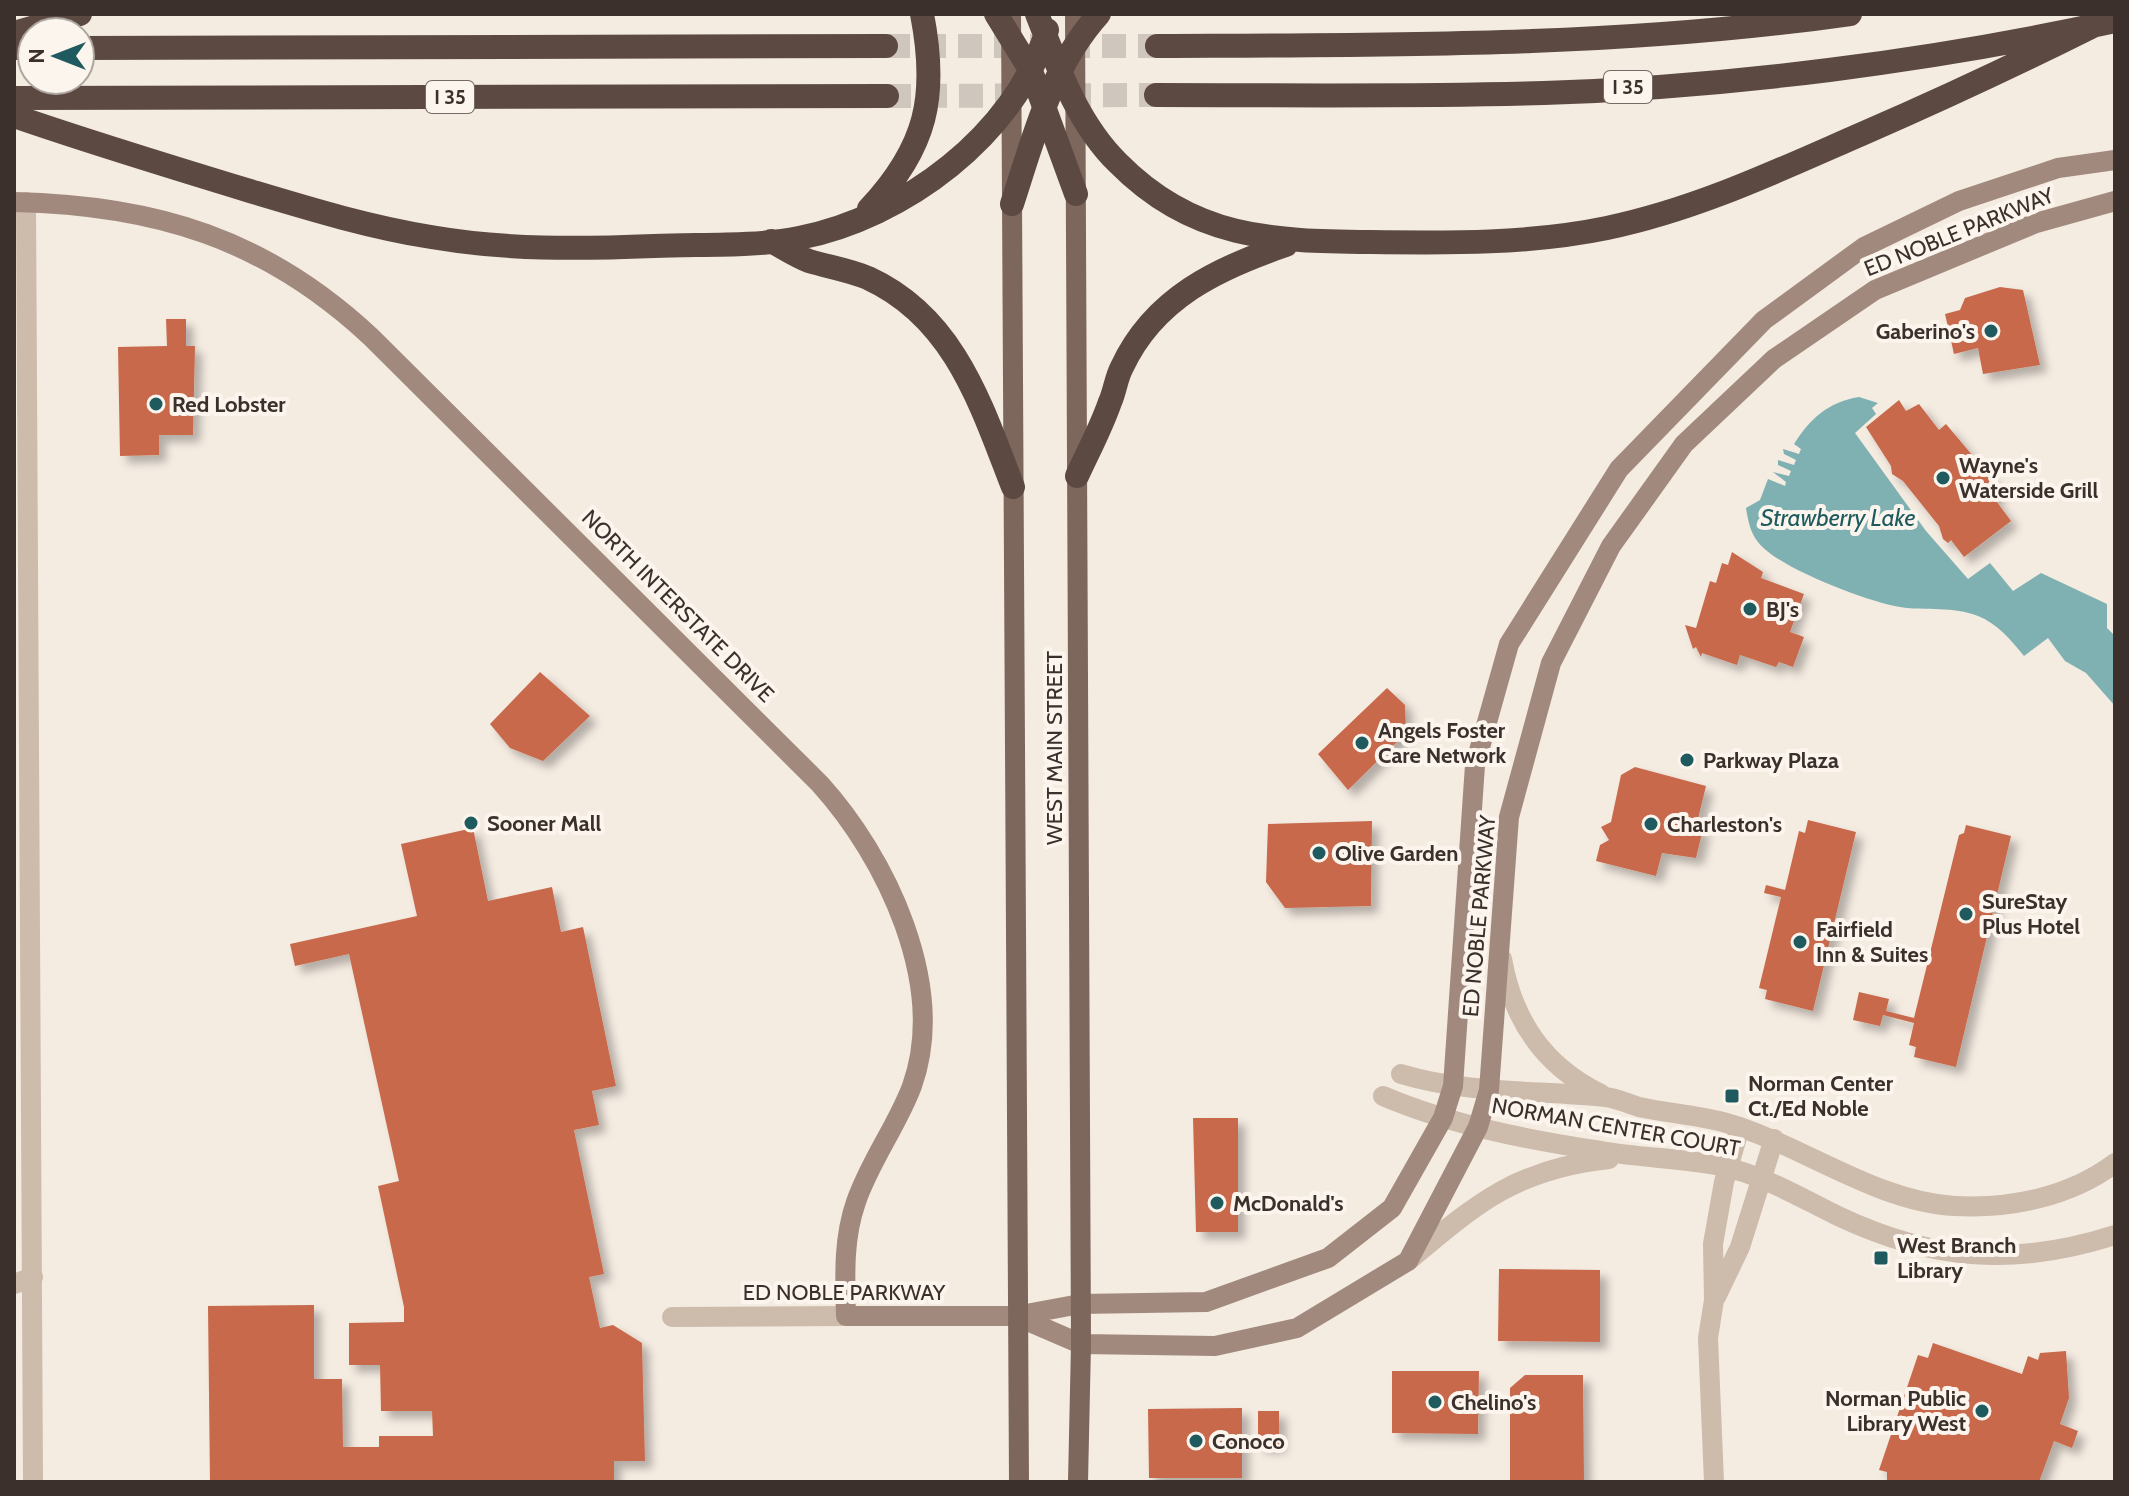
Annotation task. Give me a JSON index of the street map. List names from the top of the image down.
{
  "streets": {
    "highway": ["I 35"],
    "main road": ["ED NOBLE PARKWAY", "NORTH INTERSTATE DRIVE", "WEST MAIN STREET"],
    "street": ["NORMAN CENTER COURT"]
  },
  "crossings": [
    ["ED NOBLE PARKWAY", "NORTH INTERSTATE DRIVE"],
    ["ED NOBLE PARKWAY", "WEST MAIN STREET"],
    ["ED NOBLE PARKWAY", "NORMAN CENTER COURT"]
  ],
  "water": ["Strawberry Lake"],
  "places": {
    "other": [
      "Gaberino's",
      "Red Lobster",
      "Wayne's Waterside Grill",
      "BJ's",
      "Angels Foster Care Network",
      "Parkway Plaza",
      "Sooner Mall",
      "Charleston's",
      "Olive Garden",
      "SureStay Plus Hotel",
      "Fairfield Inn & Suites",
      "McDonald's",
      "Chelino's",
      "Norman Public Library West",
      "Conoco"
    ],
    "transit": ["Norman Center Ct./Ed Noble", "West Branch Library"]
  },
  "north": "left"
}
